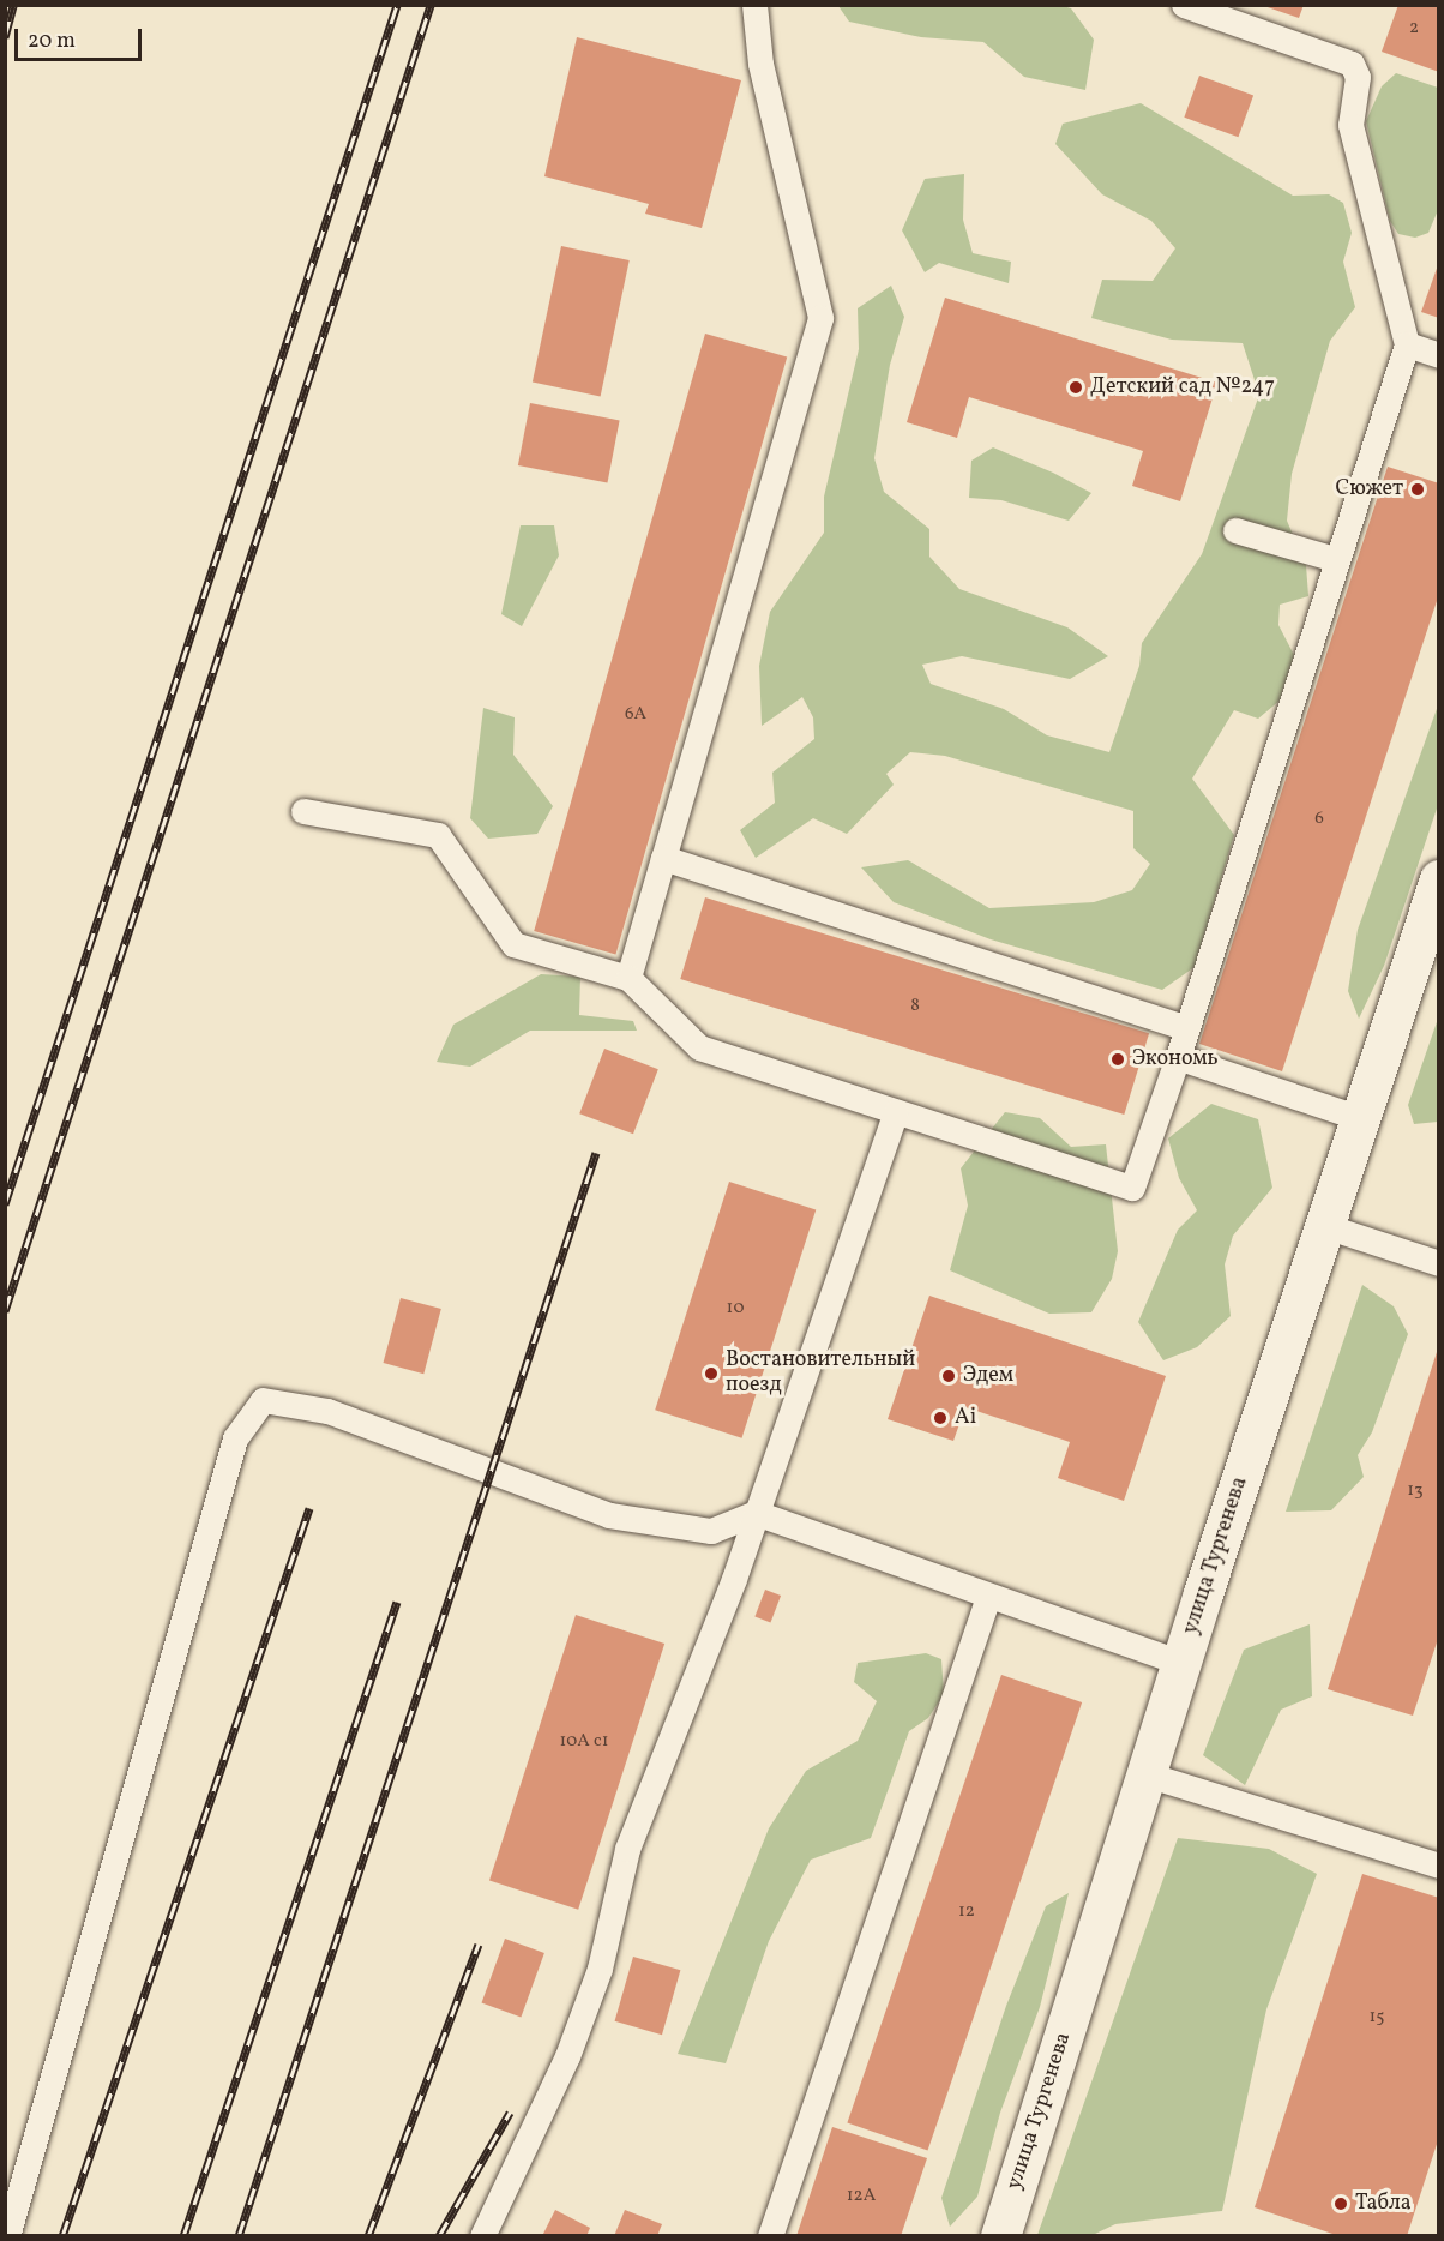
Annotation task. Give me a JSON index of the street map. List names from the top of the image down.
{
  "streets": {
    "main road": ["улица Тургенева"]
  },
  "places": [
    "Детский сад №247",
    "Сюжет",
    "Экономь",
    "Востановительный поезд",
    "Эдем",
    "Ai",
    "Табла"
  ],
  "house_numbers": [
    "2",
    "6А",
    "6",
    "8",
    "10",
    "13",
    "10А с1",
    "12",
    "15",
    "12А"
  ],
  "scale_bar": "20 m"
}
